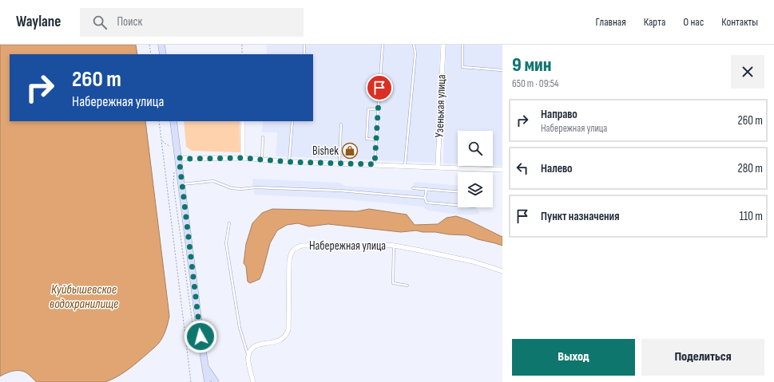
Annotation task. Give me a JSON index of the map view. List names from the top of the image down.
{
  "streets": {
    "street": ["Узенькая улица", "Набережная улица"]
  },
  "water": ["Куйбышевское водохранилище"],
  "places": {
    "shop": ["Bishek"]
  },
  "page": {
    "header": "Waylane",
    "search": "Поиск",
    "nav": [
      "Главная",
      "Карта",
      "О нас",
      "Контакты"
    ],
    "heading": ["9 мин", "650 m · 09:54"],
    "turn": ["260 m", "Набережная улица"],
    "list": [
      {
        "name": "Направо",
        "note": "Набережная улица",
        "value": "260 m"
      },
      {
        "name": "Налево",
        "value": "280 m"
      },
      {
        "name": "Пункт назначения",
        "value": "110 m"
      }
    ],
    "buttons": ["Выход", "Поделиться"]
  }
}
